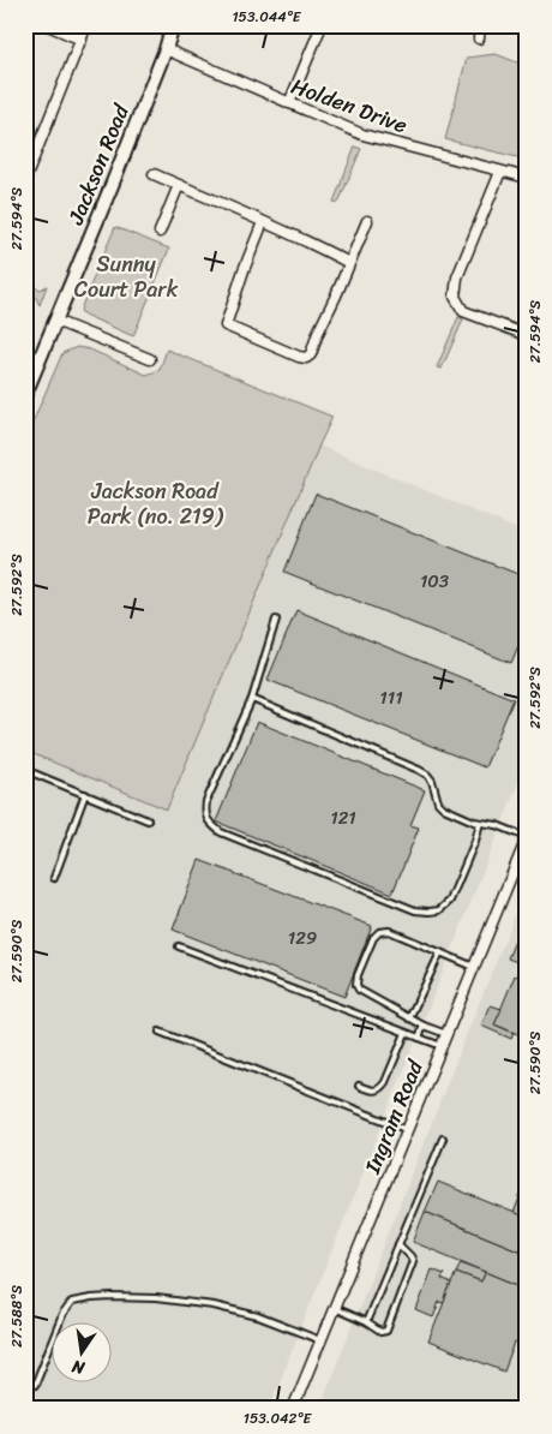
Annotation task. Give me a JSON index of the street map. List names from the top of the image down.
{
  "streets": {
    "street": ["Holden Drive", "Jackson Road", "Ingram Road"]
  },
  "crossings": [
    ["Holden Drive", "Jackson Road"]
  ],
  "parks": ["Sunny Court Park", "Jackson Road Park (no. 219)"],
  "house_numbers": [
    "103",
    "111",
    "121",
    "129"
  ],
  "north": "bottom",
  "coordinates": [
    "153.044°E",
    "27.594°S",
    "27.592°S",
    "27.590°S",
    "27.588°S",
    "153.042°E"
  ]
}
